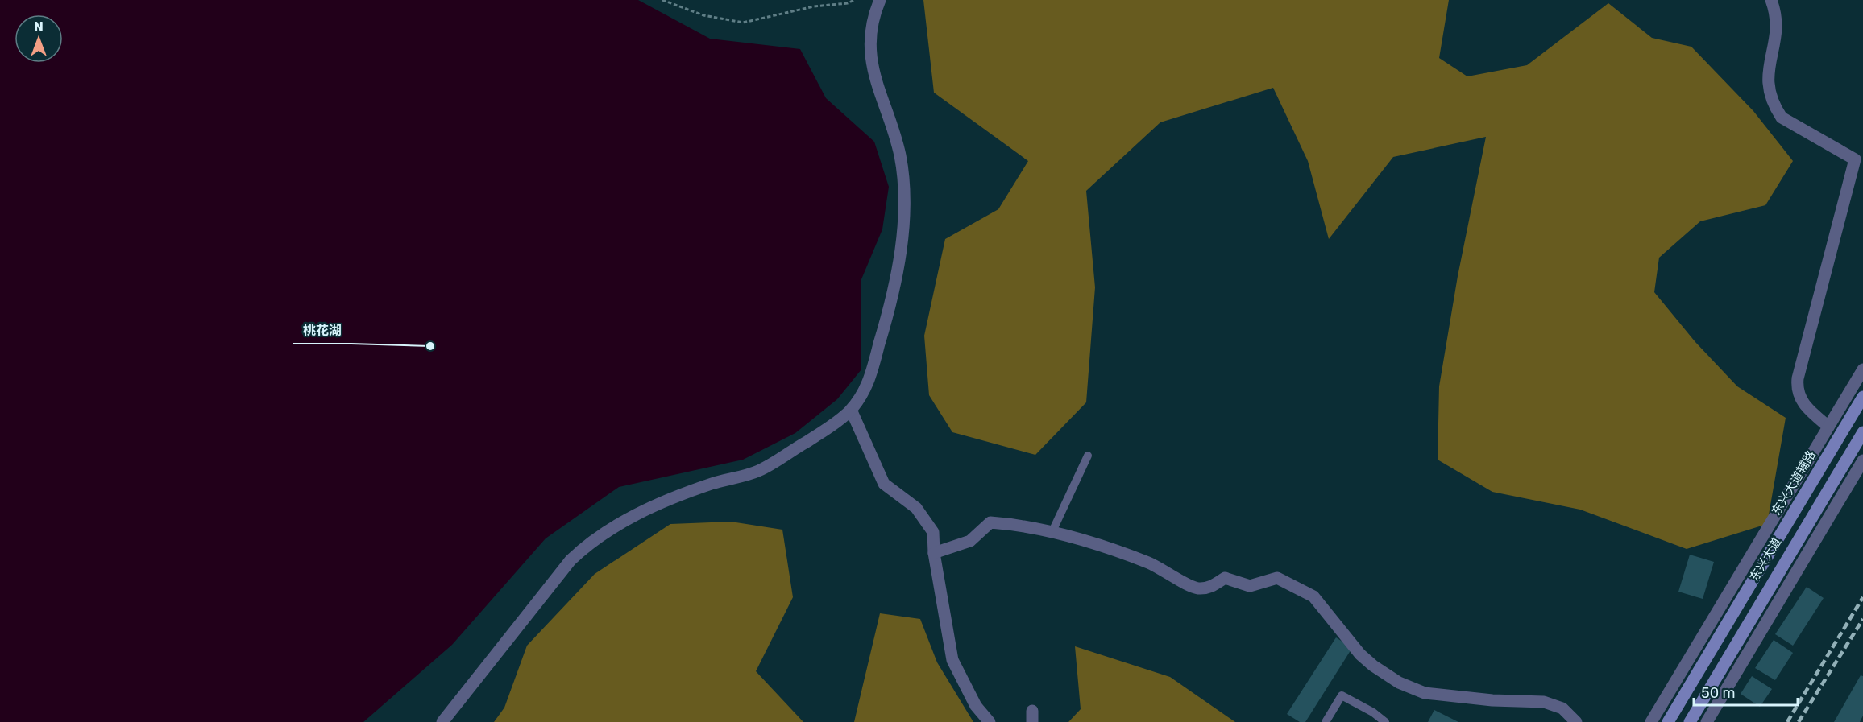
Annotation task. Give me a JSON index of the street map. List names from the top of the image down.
{
  "streets": {
    "main road": ["东兴大道"],
    "street": ["东兴大道辅路"]
  },
  "places": ["桃花湖"],
  "scale_bar": "50 m",
  "north": "top"
}
